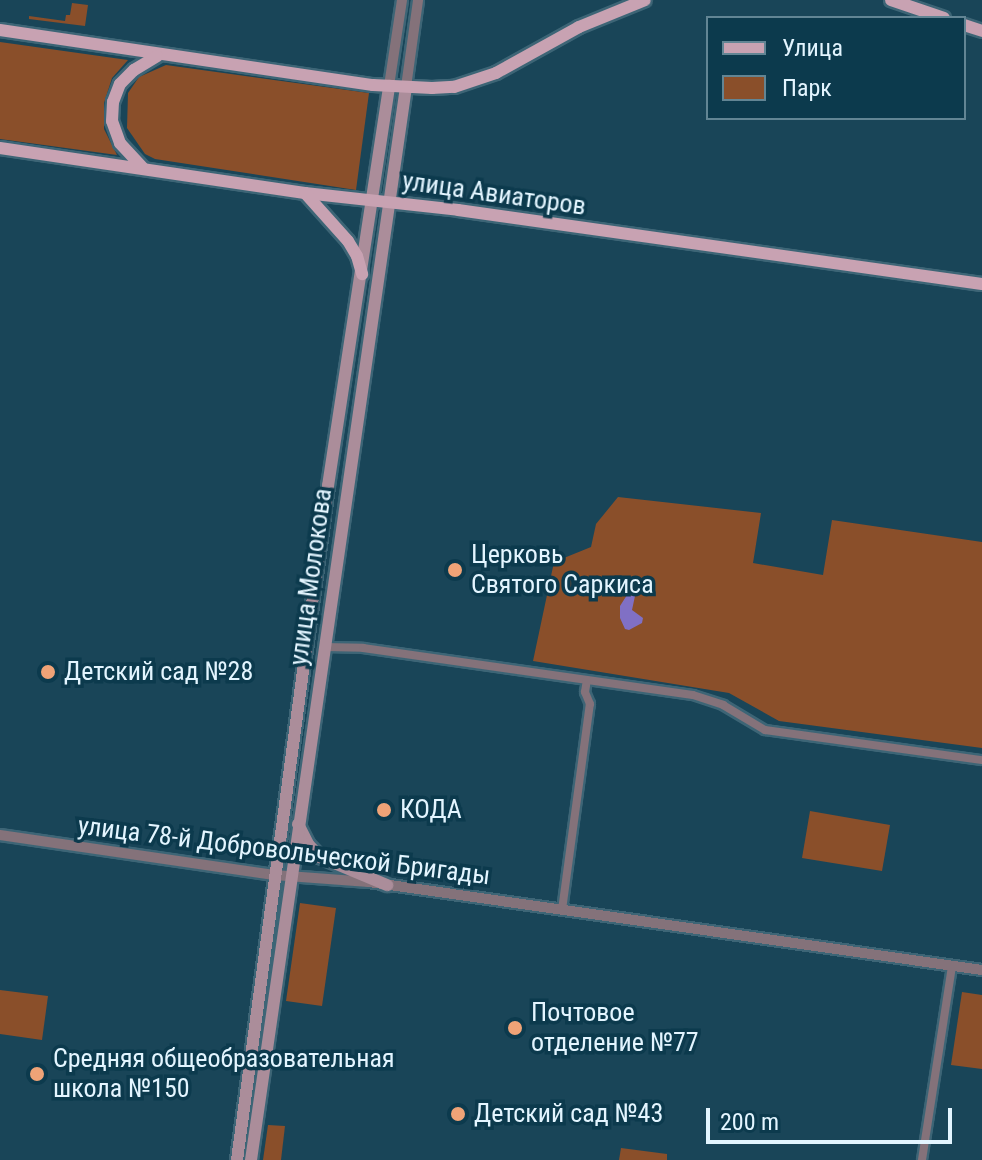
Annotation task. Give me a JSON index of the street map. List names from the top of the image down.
{
  "streets": {
    "main road": ["улица Авиаторов", "улица Молокова"],
    "street": ["улица 78-й Добровольческой Бригады"]
  },
  "crossings": [
    ["улица Авиаторов", "улица Молокова"],
    ["улица Молокова", "улица 78-й Добровольческой Бригады"]
  ],
  "places": [
    "Церковь Святого Саркиса",
    "Детский сад №28",
    "КОДА",
    "Почтовое отделение №77",
    "Средняя общеобразовательная школа №150",
    "Детский сад №43"
  ],
  "legend": ["Улица", "Парк"],
  "scale_bar": "200 m"
}
